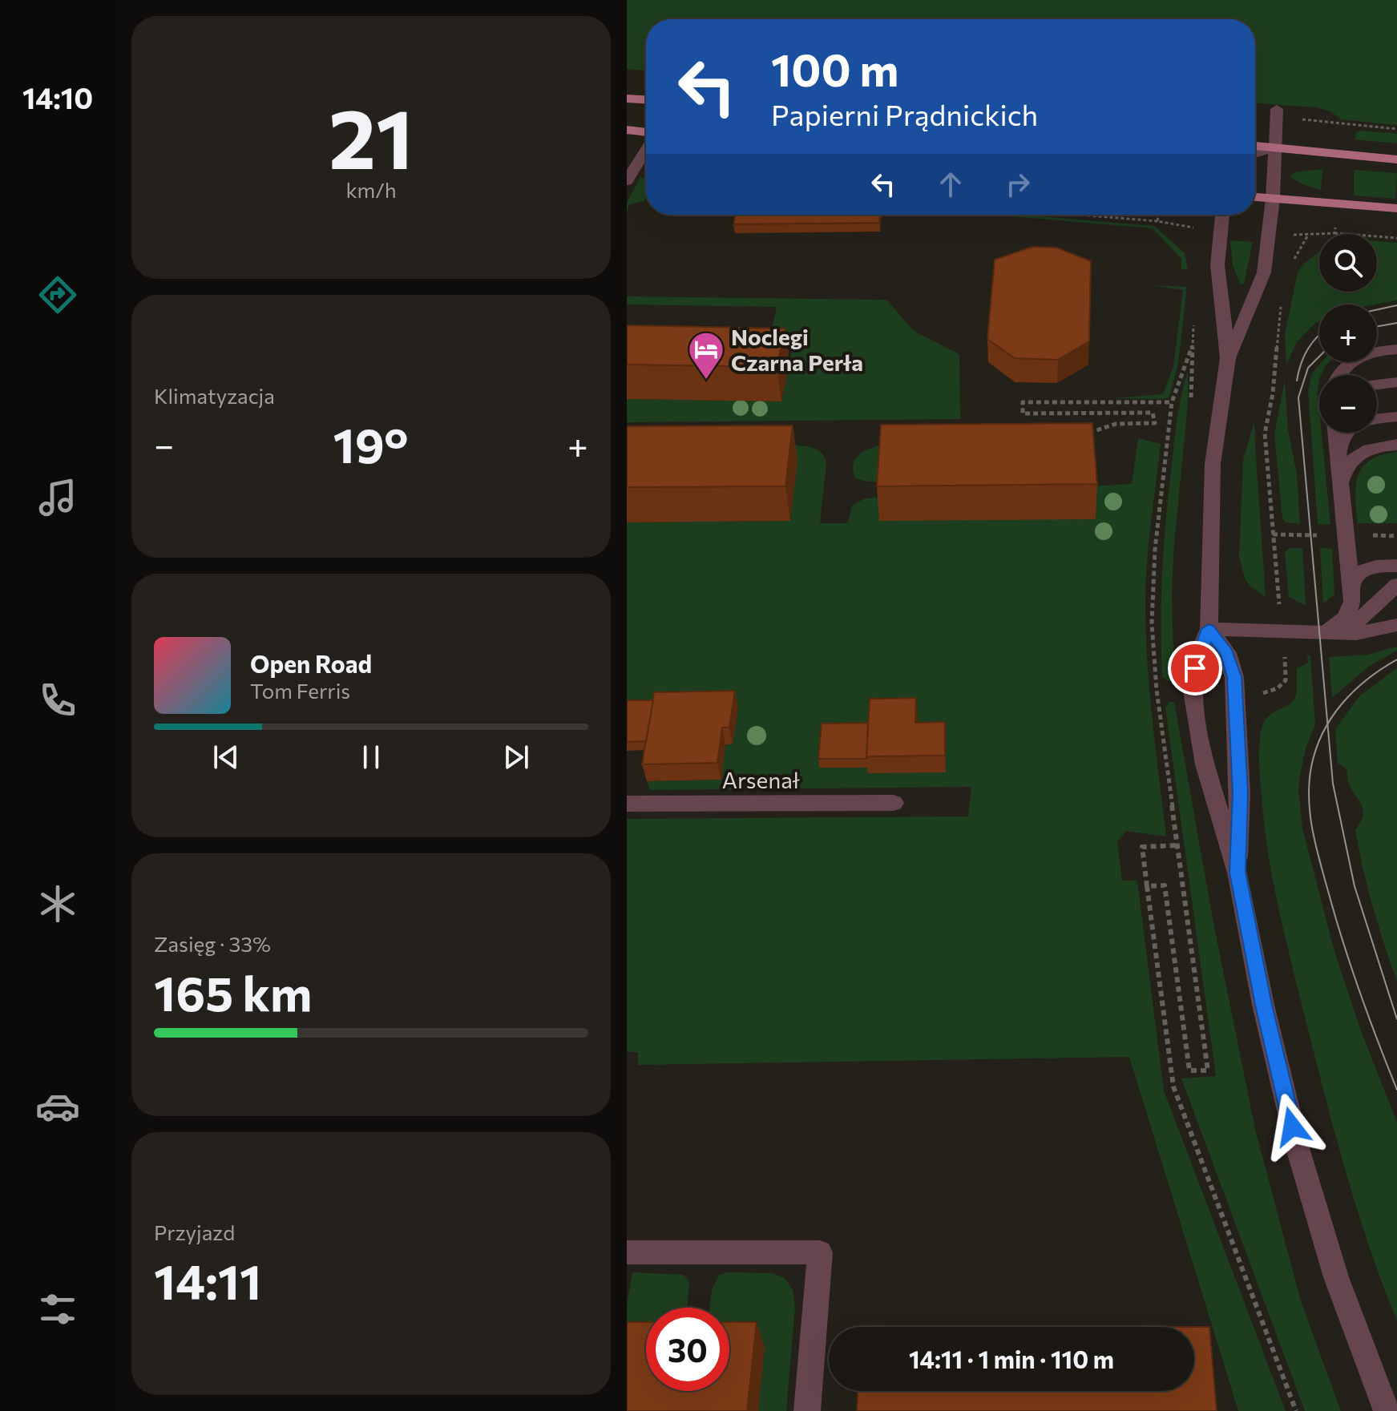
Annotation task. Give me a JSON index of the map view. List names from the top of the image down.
{
  "streets": {
    "street": ["Arsenał"]
  },
  "places": {
    "hotel": ["Noclegi Czarna Perła"]
  },
  "page": {
    "tabs": "14:10",
    "tile": [
      ["21", "km/h"],
      "Klimatyzacja",
      ["Zasięg · 33%", "165 km"],
      ["Przyjazd", "14:11"]
    ],
    "turn": ["100 m", "Papierni Prądnickich"],
    "map_buttons": ["+", "−"],
    "heat": ["−", "19°", "+"],
    "song": ["Open Road", "Tom Ferris"],
    "limit": "30",
    "trip": "14:11 · 1 min · 110 m"
  }
}
